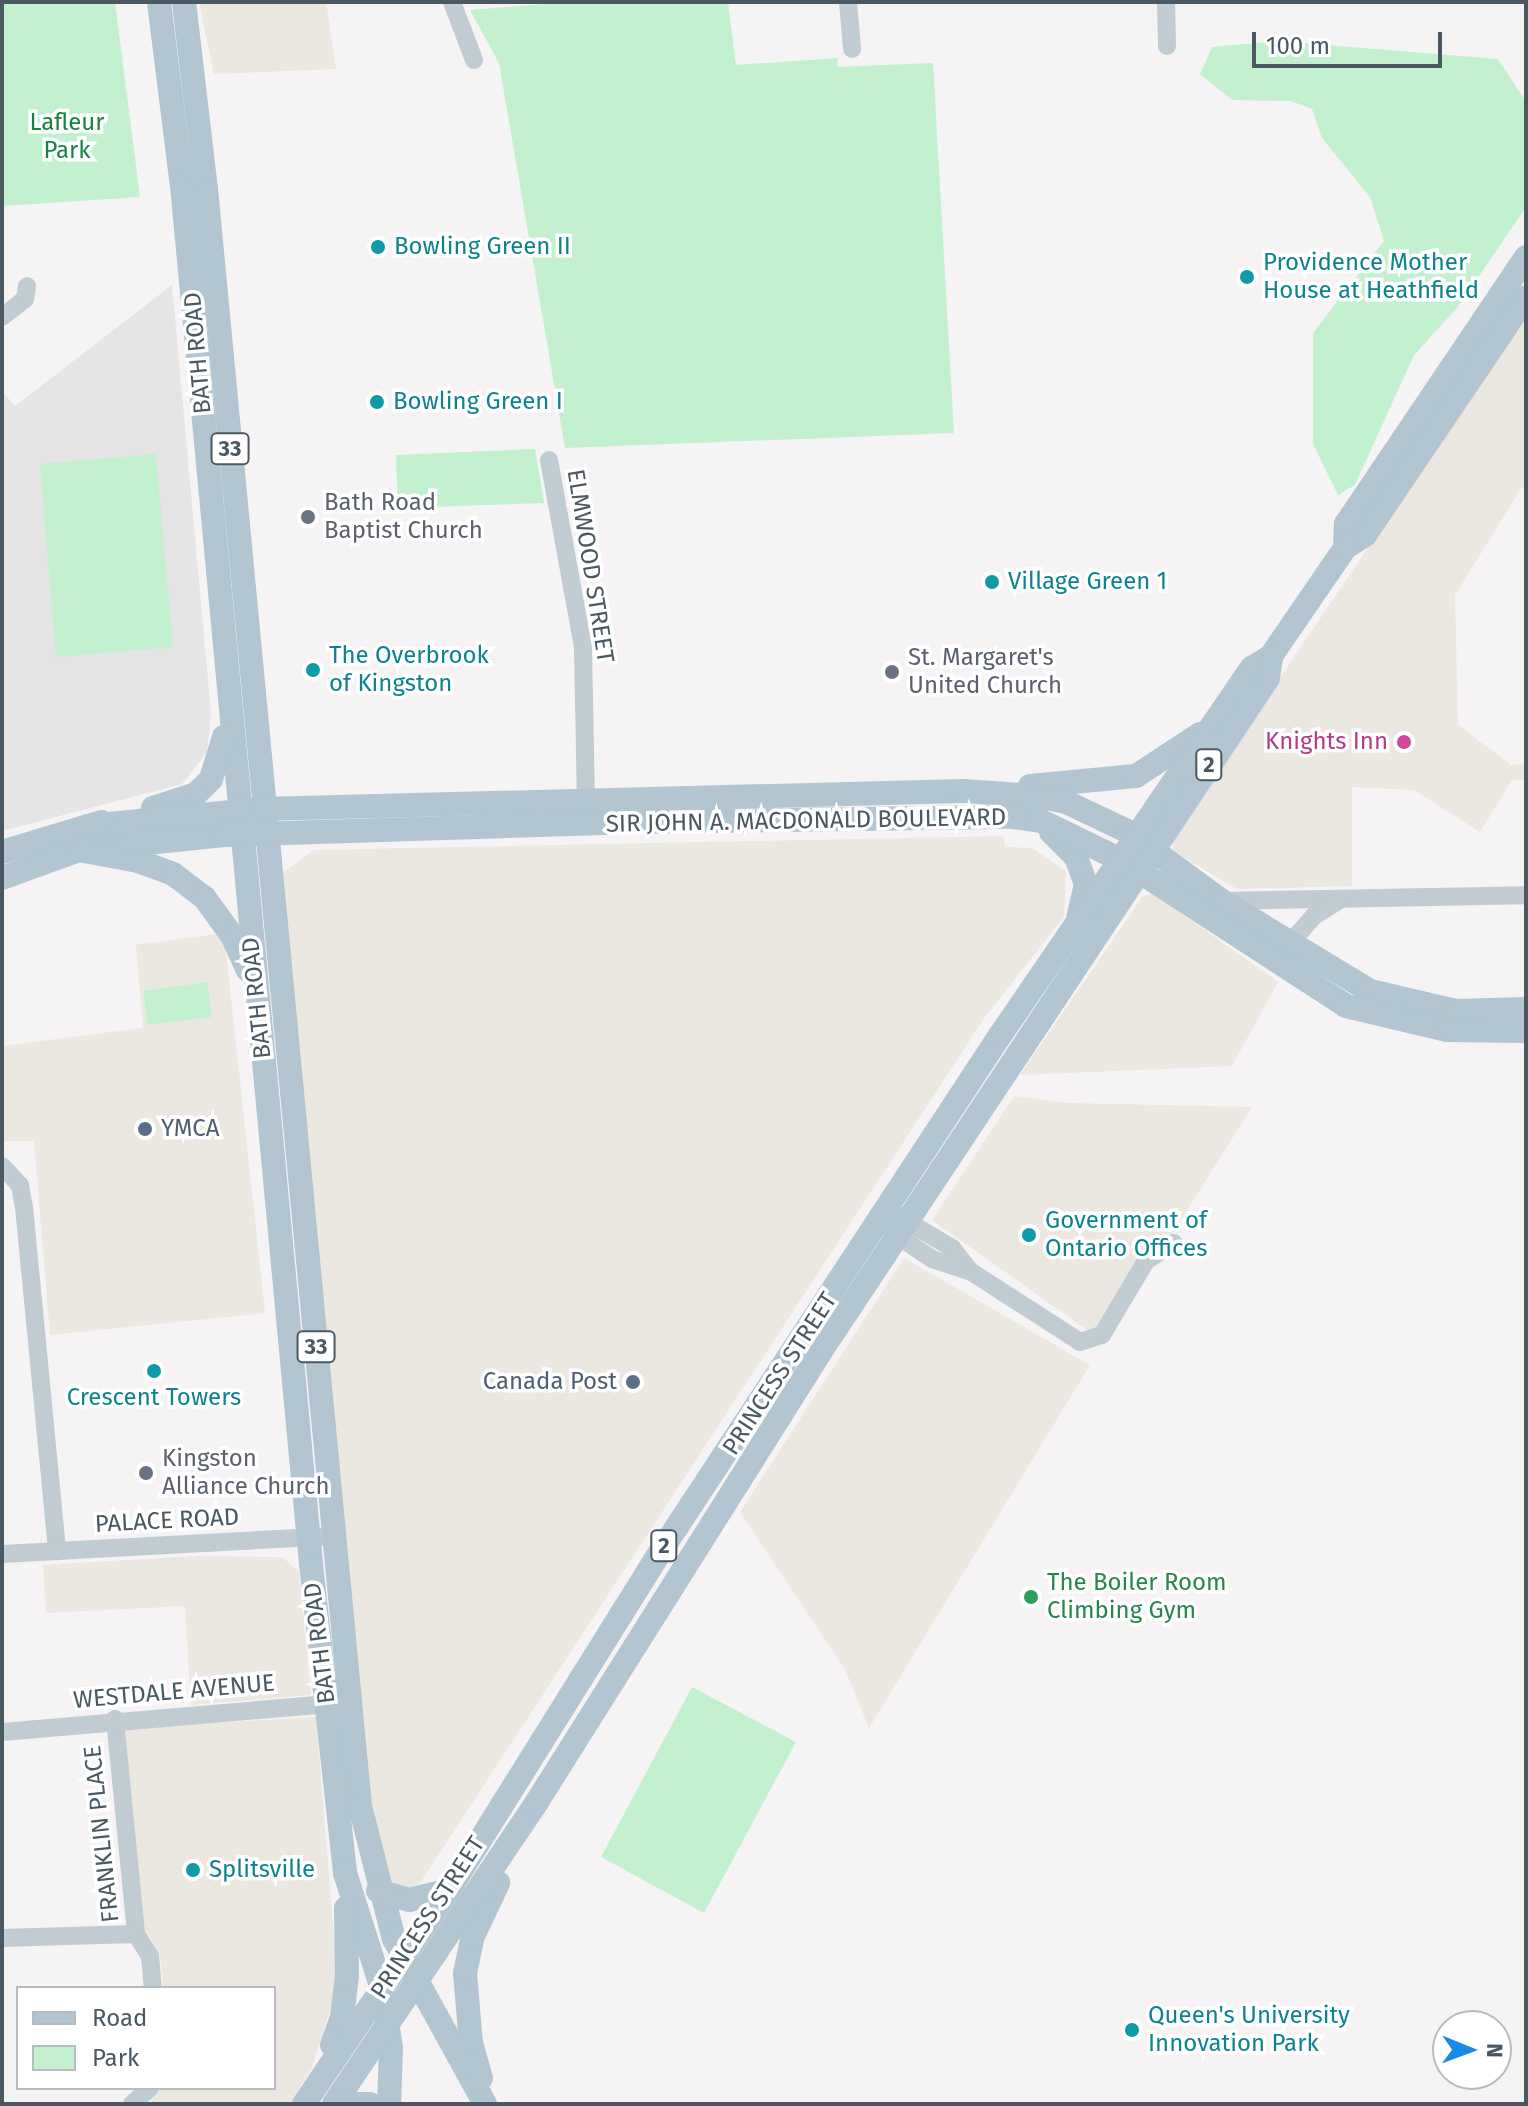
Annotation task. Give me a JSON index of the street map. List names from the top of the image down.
{
  "streets": {
    "main road": [
      "BATH ROAD",
      "33",
      "2",
      "SIR JOHN A. MACDONALD BOULEVARD",
      "PRINCESS STREET"
    ],
    "street": [
      "ELMWOOD STREET",
      "PALACE ROAD",
      "WESTDALE AVENUE",
      "FRANKLIN PLACE"
    ]
  },
  "crossings": [
    ["BATH ROAD", "33"],
    ["BATH ROAD", "SIR JOHN A. MACDONALD BOULEVARD"],
    ["BATH ROAD", "PRINCESS STREET"],
    ["BATH ROAD", "PALACE ROAD"],
    ["BATH ROAD", "WESTDALE AVENUE"],
    ["33", "PRINCESS STREET"],
    ["ELMWOOD STREET", "SIR JOHN A. MACDONALD BOULEVARD"],
    ["SIR JOHN A. MACDONALD BOULEVARD", "PRINCESS STREET"],
    ["WESTDALE AVENUE", "FRANKLIN PLACE"]
  ],
  "parks": ["Lafleur Park"],
  "places": [
    "Bowling Green II",
    "Providence Mother House at Heathfield",
    "Bowling Green I",
    "Bath Road Baptist Church",
    "Village Green 1",
    "The Overbrook of Kingston",
    "St. Margaret's United Church",
    "Knights Inn",
    "YMCA",
    "Government of Ontario Offices",
    "Crescent Towers",
    "Canada Post",
    "Kingston Alliance Church",
    "The Boiler Room Climbing Gym",
    "Splitsville",
    "Queen's University Innovation Park"
  ],
  "legend": ["Road", "Park"],
  "scale_bar": "100 m",
  "north": "right"
}
